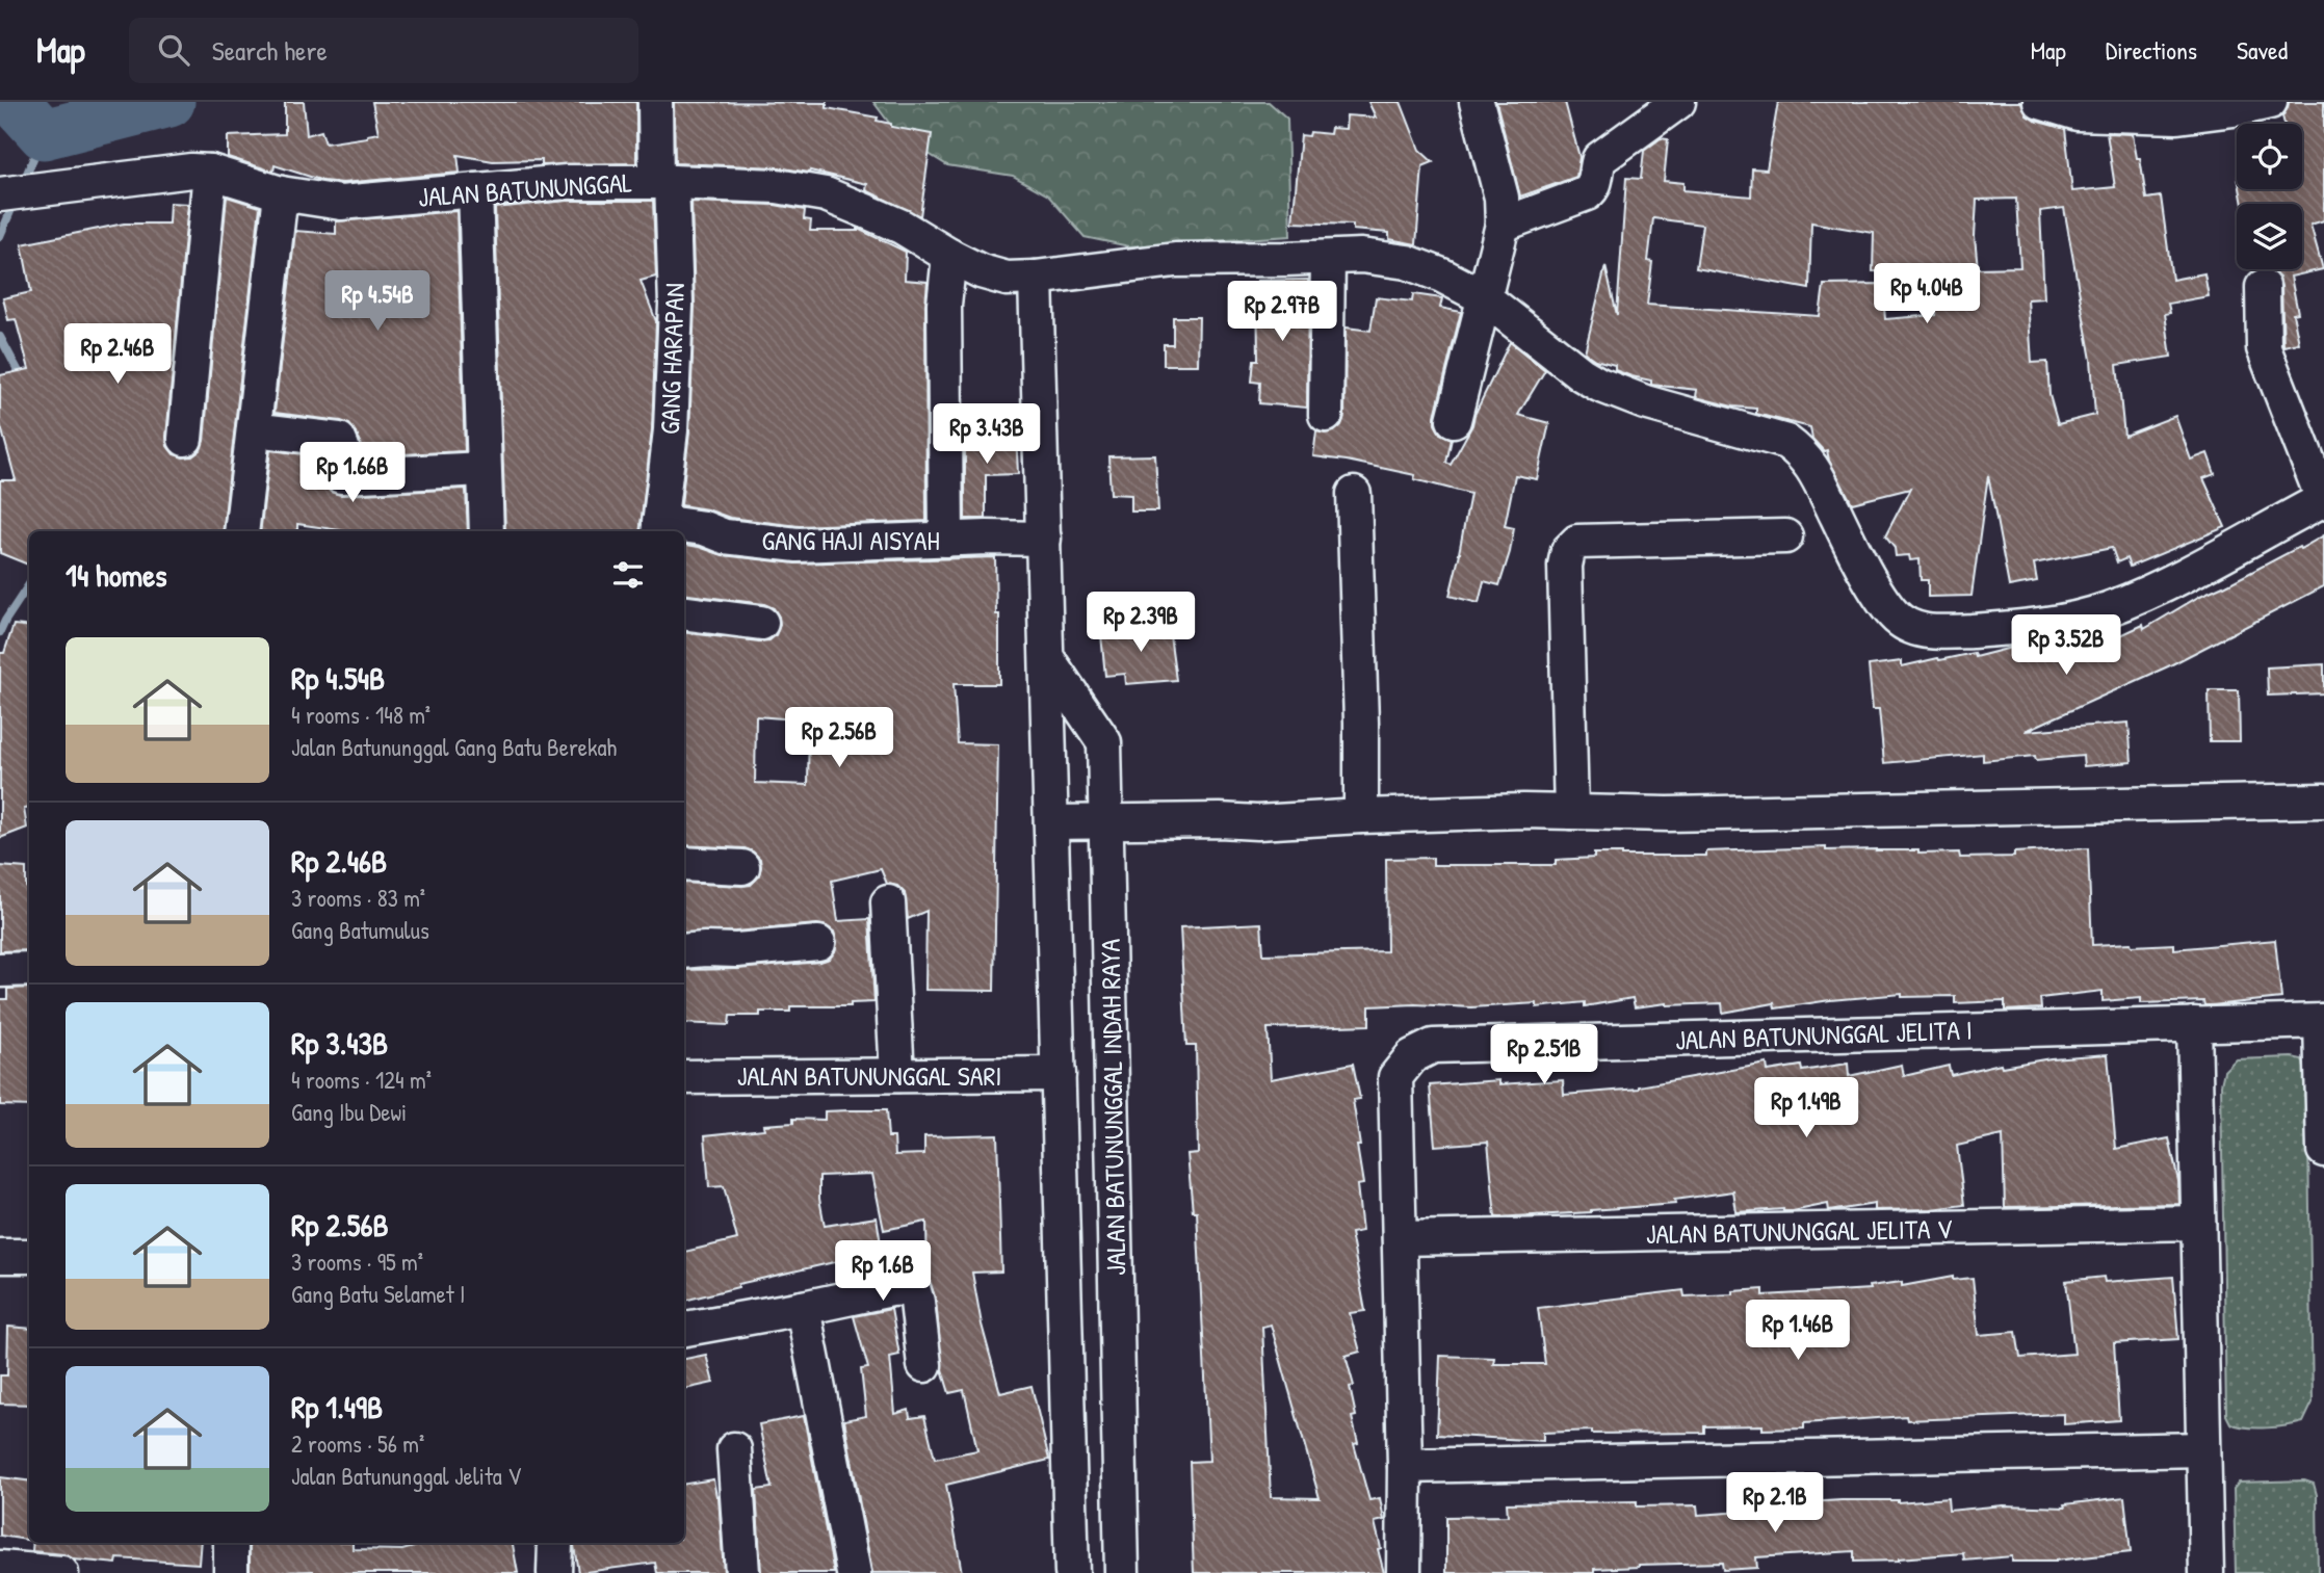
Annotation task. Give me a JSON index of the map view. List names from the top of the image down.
{
  "streets": {
    "street": [
      "JALAN BATUNUNGGAL",
      "GANG HARAPAN",
      "GANG HAJI AISYAH",
      "JALAN BATUNUNGGAL JELITA I",
      "JALAN BATUNUNGGAL SARI",
      "JALAN BATUNUNGGAL INDAH RAYA",
      "JALAN BATUNUNGGAL JELITA V"
    ]
  },
  "crossings": [
    ["JALAN BATUNUNGGAL", "GANG HARAPAN"],
    ["JALAN BATUNUNGGAL", "JALAN BATUNUNGGAL INDAH RAYA"],
    ["GANG HARAPAN", "GANG HAJI AISYAH"],
    ["GANG HAJI AISYAH", "JALAN BATUNUNGGAL INDAH RAYA"],
    ["JALAN BATUNUNGGAL JELITA I", "JALAN BATUNUNGGAL JELITA V"],
    ["JALAN BATUNUNGGAL SARI", "JALAN BATUNUNGGAL INDAH RAYA"]
  ],
  "page": {
    "header": "Map",
    "search": "Search here",
    "nav": ["Map", "Directions", "Saved"],
    "price": [
      "Rp 4.04B",
      "Rp 4.54B",
      "Rp 2.97B",
      "Rp 2.46B",
      "Rp 3.43B",
      "Rp 1.66B",
      "Rp 2.39B",
      "Rp 3.52B",
      "Rp 2.56B",
      "Rp 2.51B",
      "Rp 1.49B",
      "Rp 1.6B",
      "Rp 1.46B",
      "Rp 2.1B"
    ],
    "heading": "14 homes",
    "list": [
      {
        "name": "Rp 4.54B",
        "note": "4 rooms · 148 m² · Jalan Batununggal Gang Batu Berekah"
      },
      {
        "name": "Rp 2.46B",
        "note": "3 rooms · 83 m² · Gang Batumulus"
      },
      {
        "name": "Rp 3.43B",
        "note": "4 rooms · 124 m² · Gang Ibu Dewi"
      },
      {
        "name": "Rp 2.56B",
        "note": "3 rooms · 95 m² · Gang Batu Selamet I"
      },
      {
        "name": "Rp 1.49B",
        "note": "2 rooms · 56 m² · Jalan Batununggal Jelita V"
      }
    ]
  }
}
